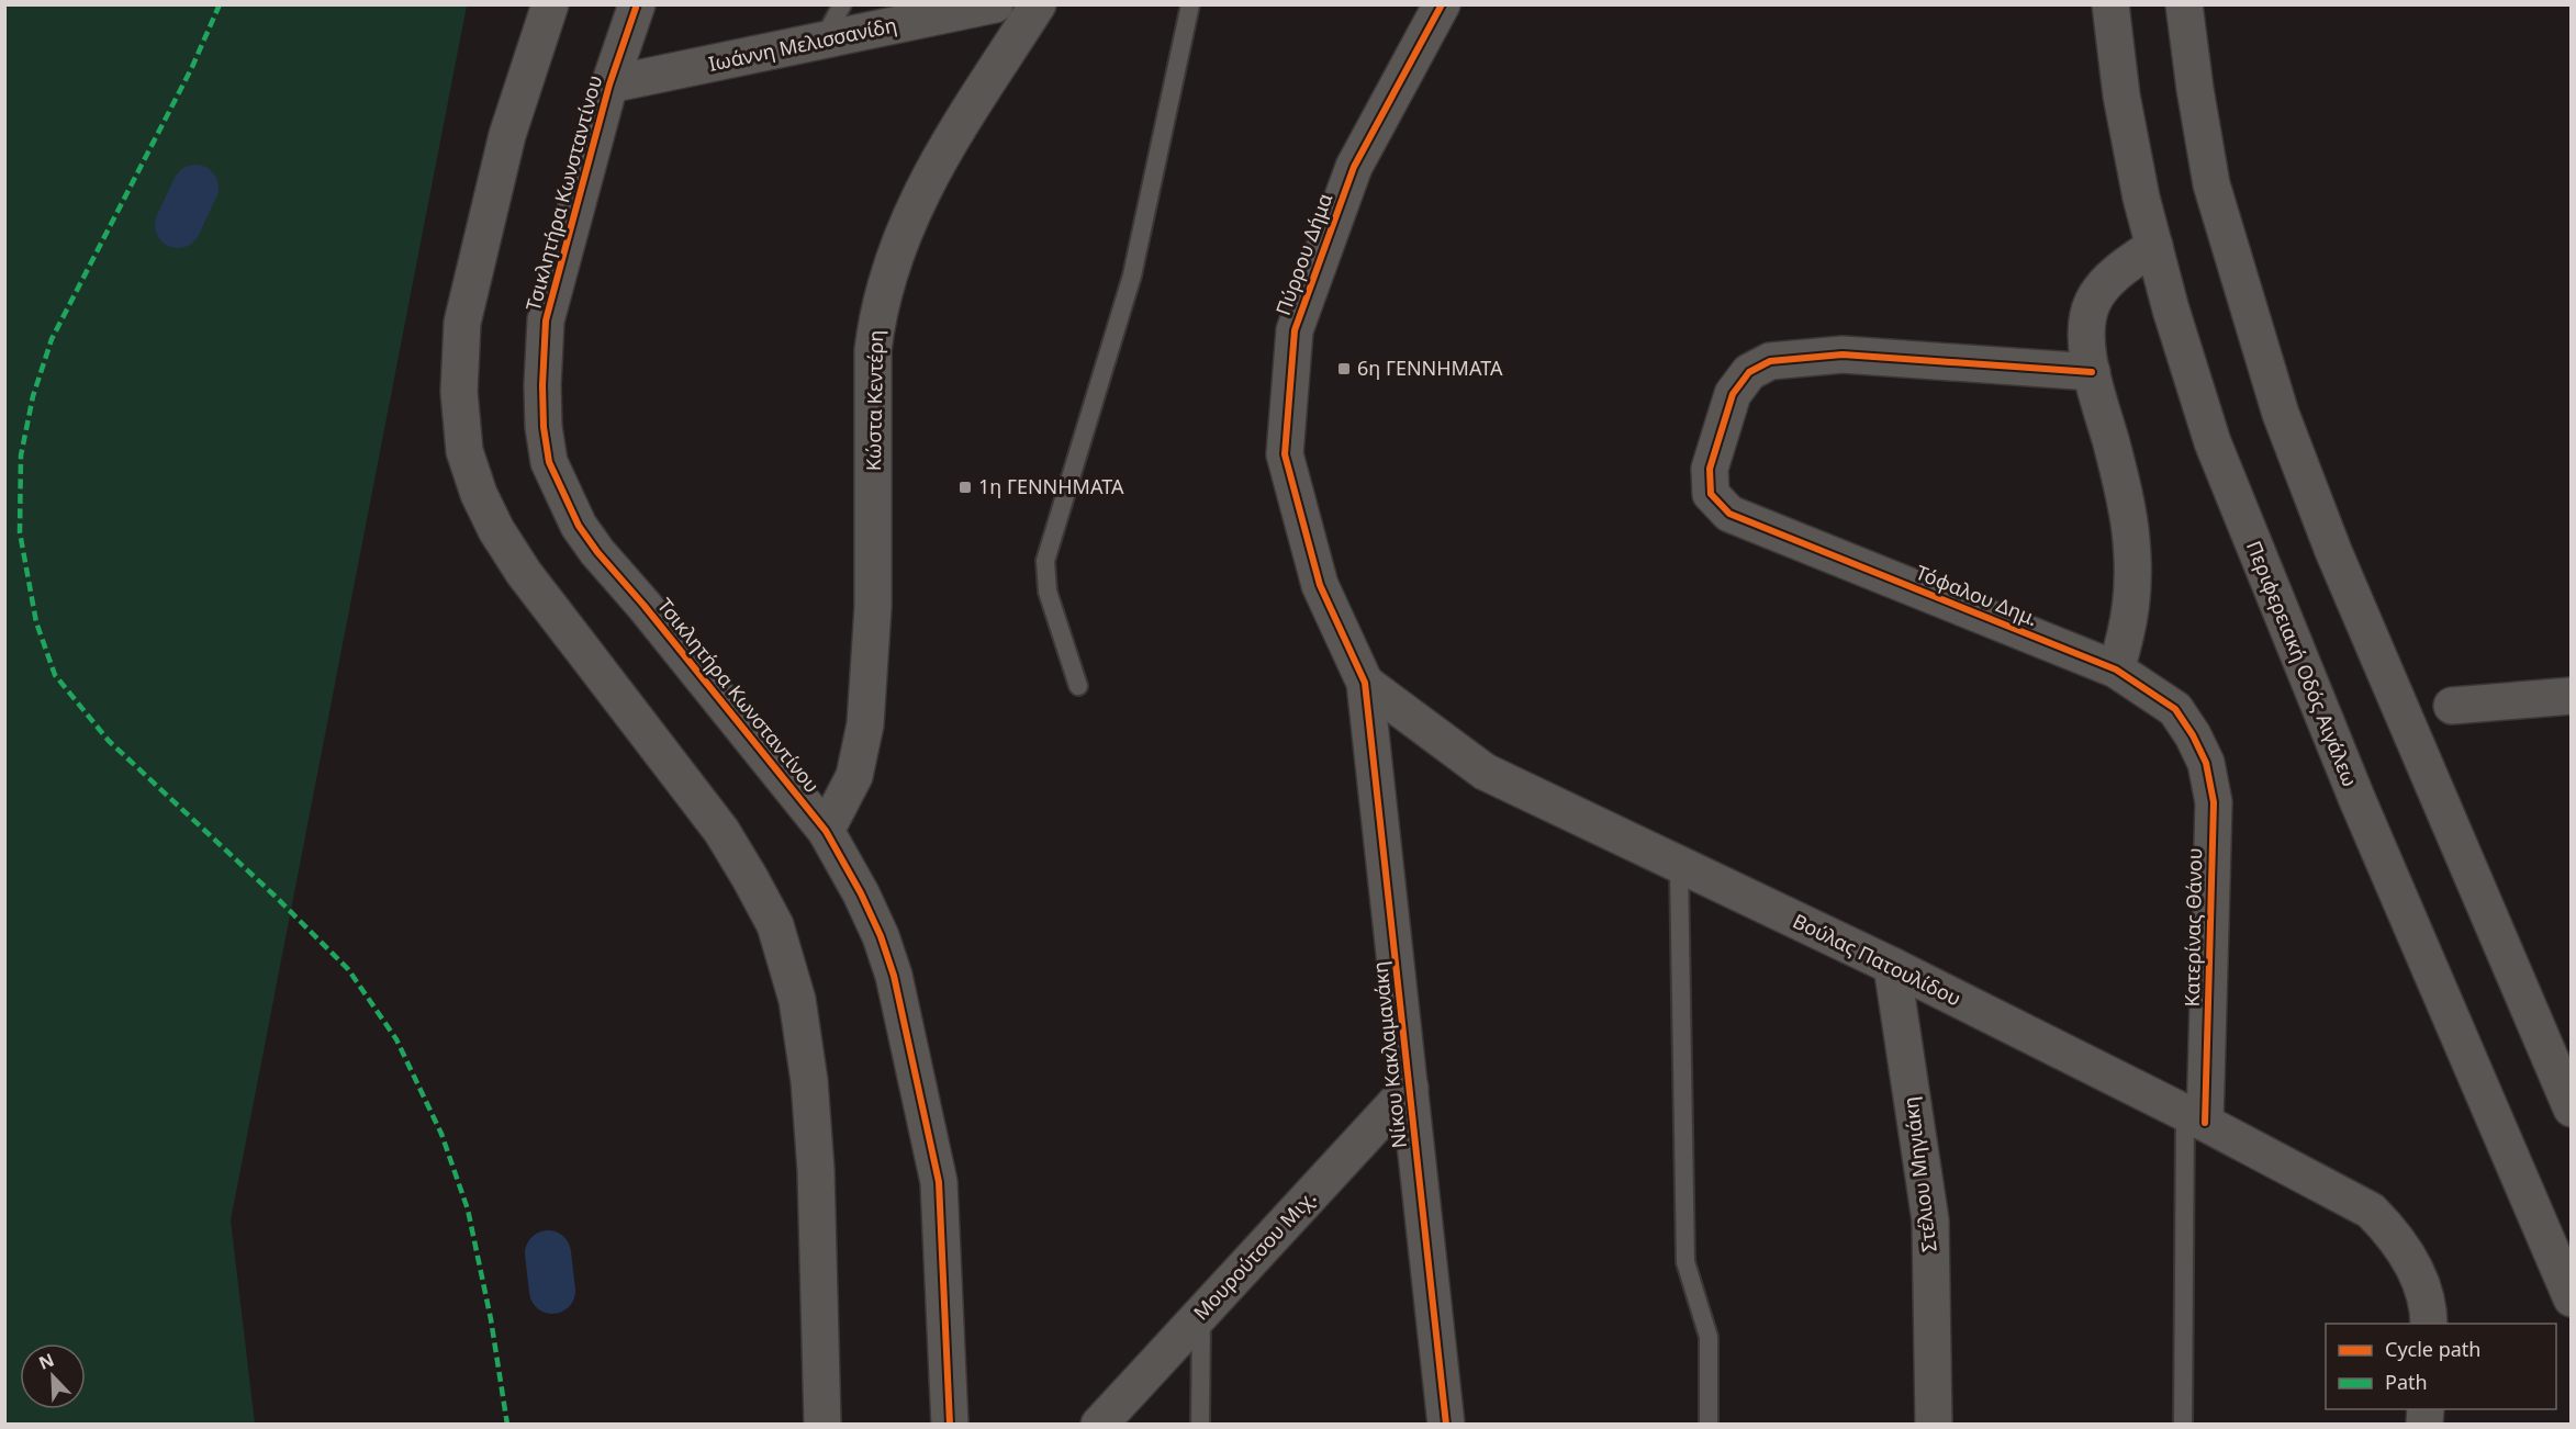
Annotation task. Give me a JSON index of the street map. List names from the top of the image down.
{
  "streets": {
    "street": [
      "Ιωάννη Μελισσανίδη",
      "Τσικλητήρα Κωνσταντίνου",
      "Πύρρου Δήμα",
      "Κώστα Κεντέρη",
      "Τόφαλου Δημ.",
      "Περιφερειακή Οδός Αιγάλεω",
      "Κατερίνας Θάνου",
      "Βούλας Πατουλίδου",
      "Νίκου Κακλαμανάκη",
      "Στέλιου Μηγιάκη",
      "Μουρούτσου Μιχ."
    ]
  },
  "crossings": [
    ["Ιωάννη Μελισσανίδη", "Τσικλητήρα Κωνσταντίνου"],
    ["Τσικλητήρα Κωνσταντίνου", "Κώστα Κεντέρη"],
    ["Πύρρου Δήμα", "Βούλας Πατουλίδου"],
    ["Πύρρου Δήμα", "Νίκου Κακλαμανάκη"],
    ["Τόφαλου Δημ.", "Κατερίνας Θάνου"],
    ["Κατερίνας Θάνου", "Βούλας Πατουλίδου"],
    ["Βούλας Πατουλίδου", "Νίκου Κακλαμανάκη"],
    ["Βούλας Πατουλίδου", "Στέλιου Μηγιάκη"],
    ["Νίκου Κακλαμανάκη", "Μουρούτσου Μιχ."]
  ],
  "places": {
    "transit": ["6η ΓΕΝΝΗΜΑΤΑ", "1η ΓΕΝΝΗΜΑΤΑ"]
  },
  "legend": ["Cycle path", "Path"],
  "north": "top left"
}
